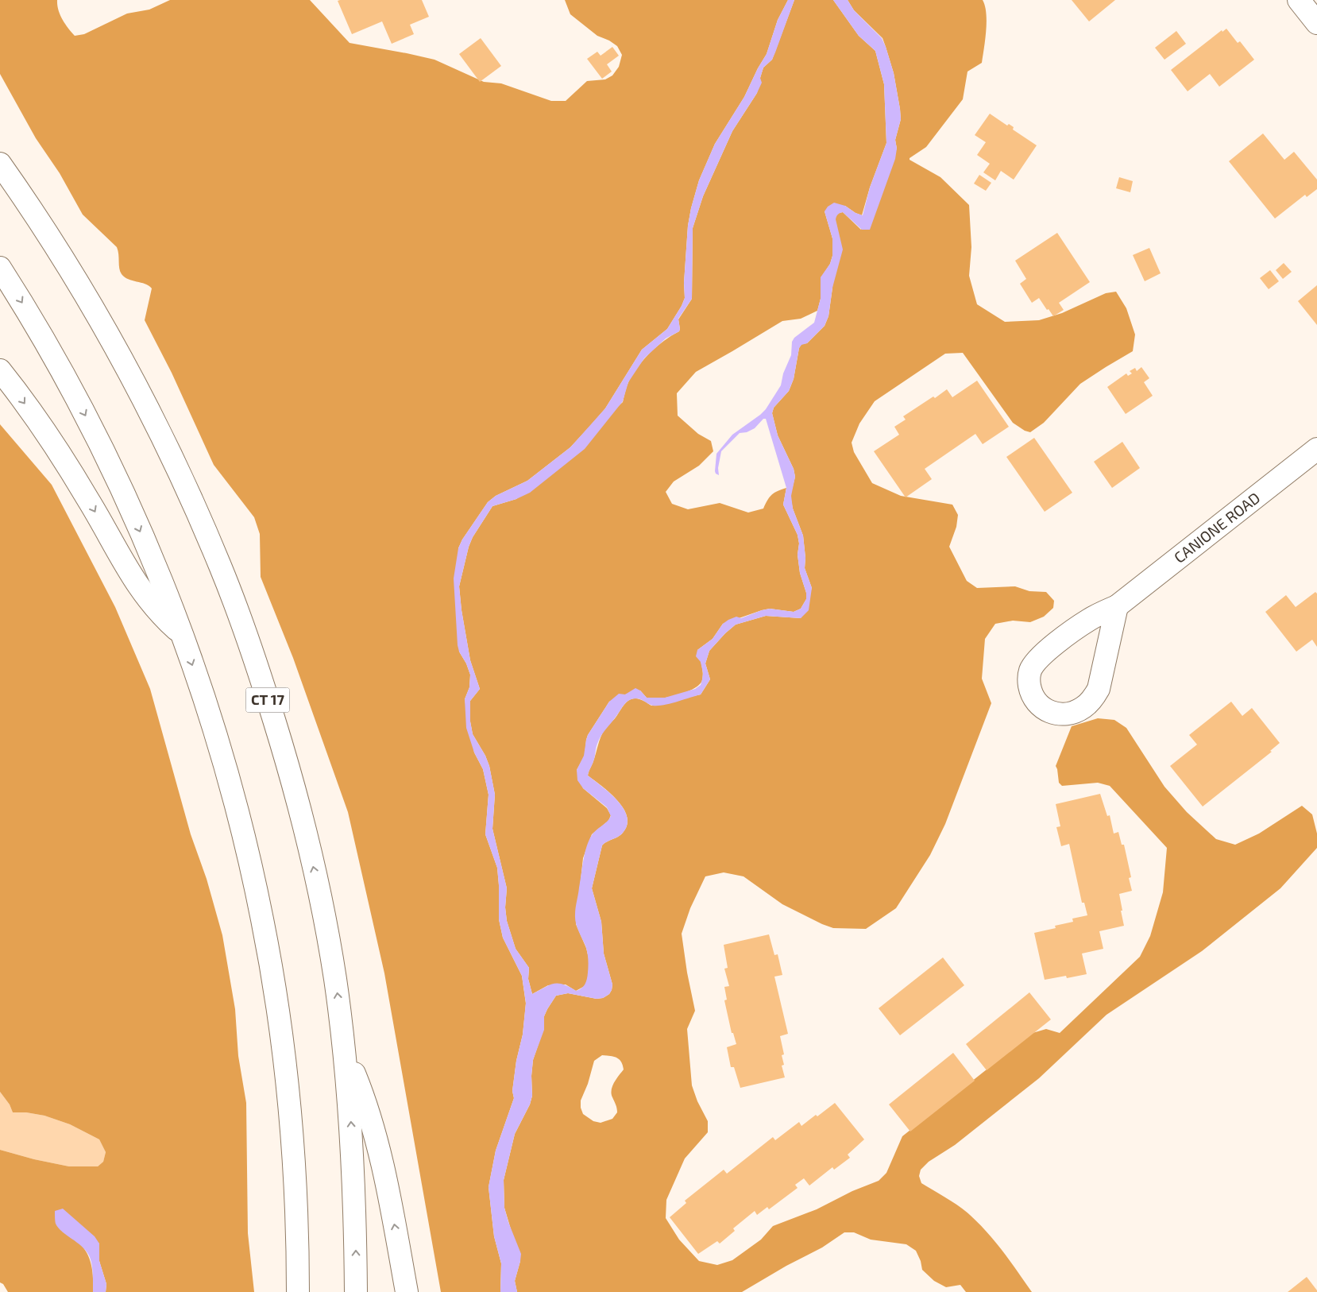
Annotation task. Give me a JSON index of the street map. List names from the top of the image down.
{
  "streets": {
    "main road": ["CANIONE ROAD", "CT 17"]
  }
}
